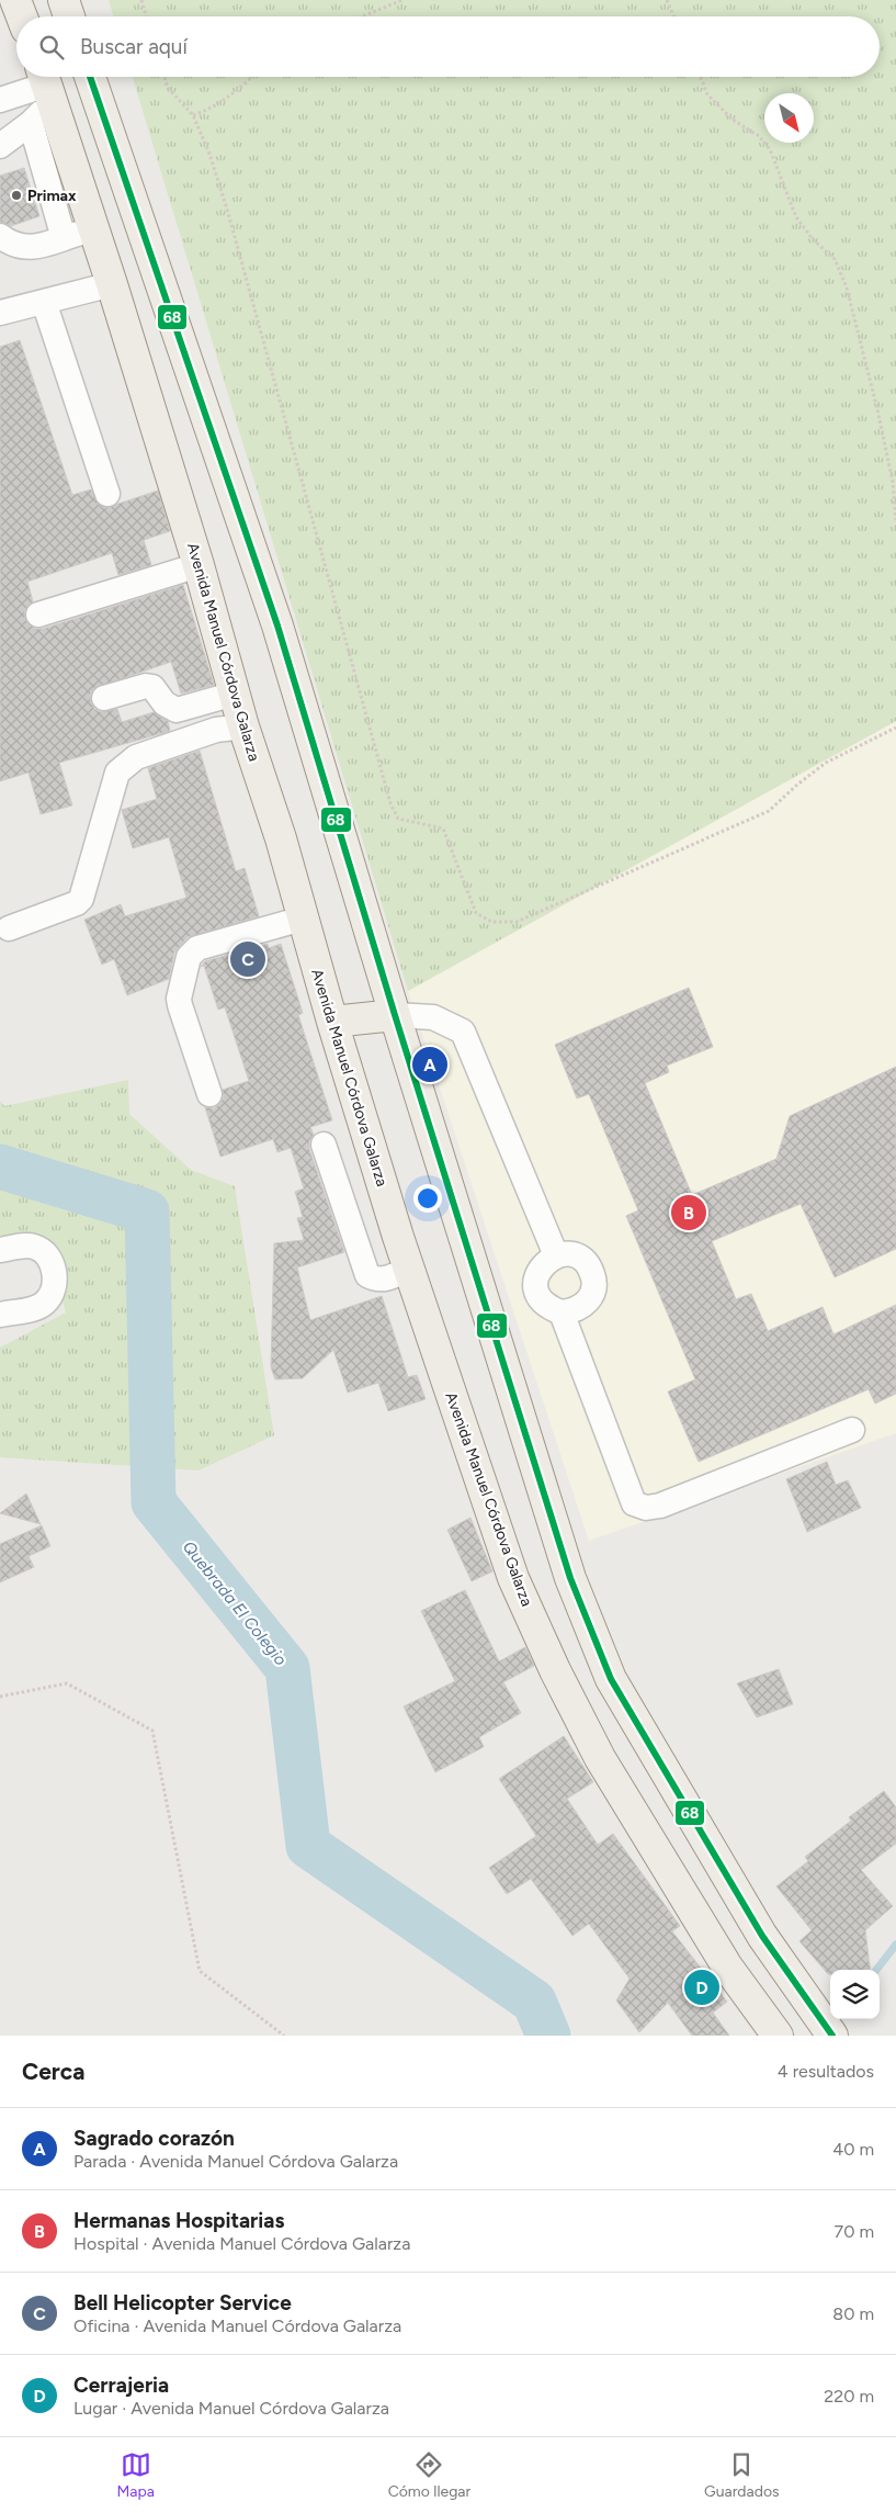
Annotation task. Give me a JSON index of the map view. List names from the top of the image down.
{
  "streets": {
    "main road": ["Avenida Manuel Córdova Galarza"]
  },
  "water": ["Quebrada El Colegio"],
  "places": ["Primax"],
  "lines": ["transit line 68"],
  "north": "bottom right",
  "page": {
    "search": "Buscar aquí",
    "pins": [
      "C",
      "A",
      "B",
      "D"
    ],
    "heading": ["Cerca", "4 resultados"],
    "list": [
      {
        "mark": "A",
        "name": "Sagrado corazón",
        "note": "Parada · Avenida Manuel Córdova Galarza",
        "value": "40 m"
      },
      {
        "mark": "B",
        "name": "Hermanas Hospitarias",
        "note": "Hospital · Avenida Manuel Córdova Galarza",
        "value": "70 m"
      },
      {
        "mark": "C",
        "name": "Bell Helicopter Service",
        "note": "Oficina · Avenida Manuel Córdova Galarza",
        "value": "80 m"
      },
      {
        "mark": "D",
        "name": "Cerrajeria",
        "note": "Lugar · Avenida Manuel Córdova Galarza",
        "value": "220 m"
      }
    ],
    "nav": ["Mapa", "Cómo llegar", "Guardados"]
  }
}
